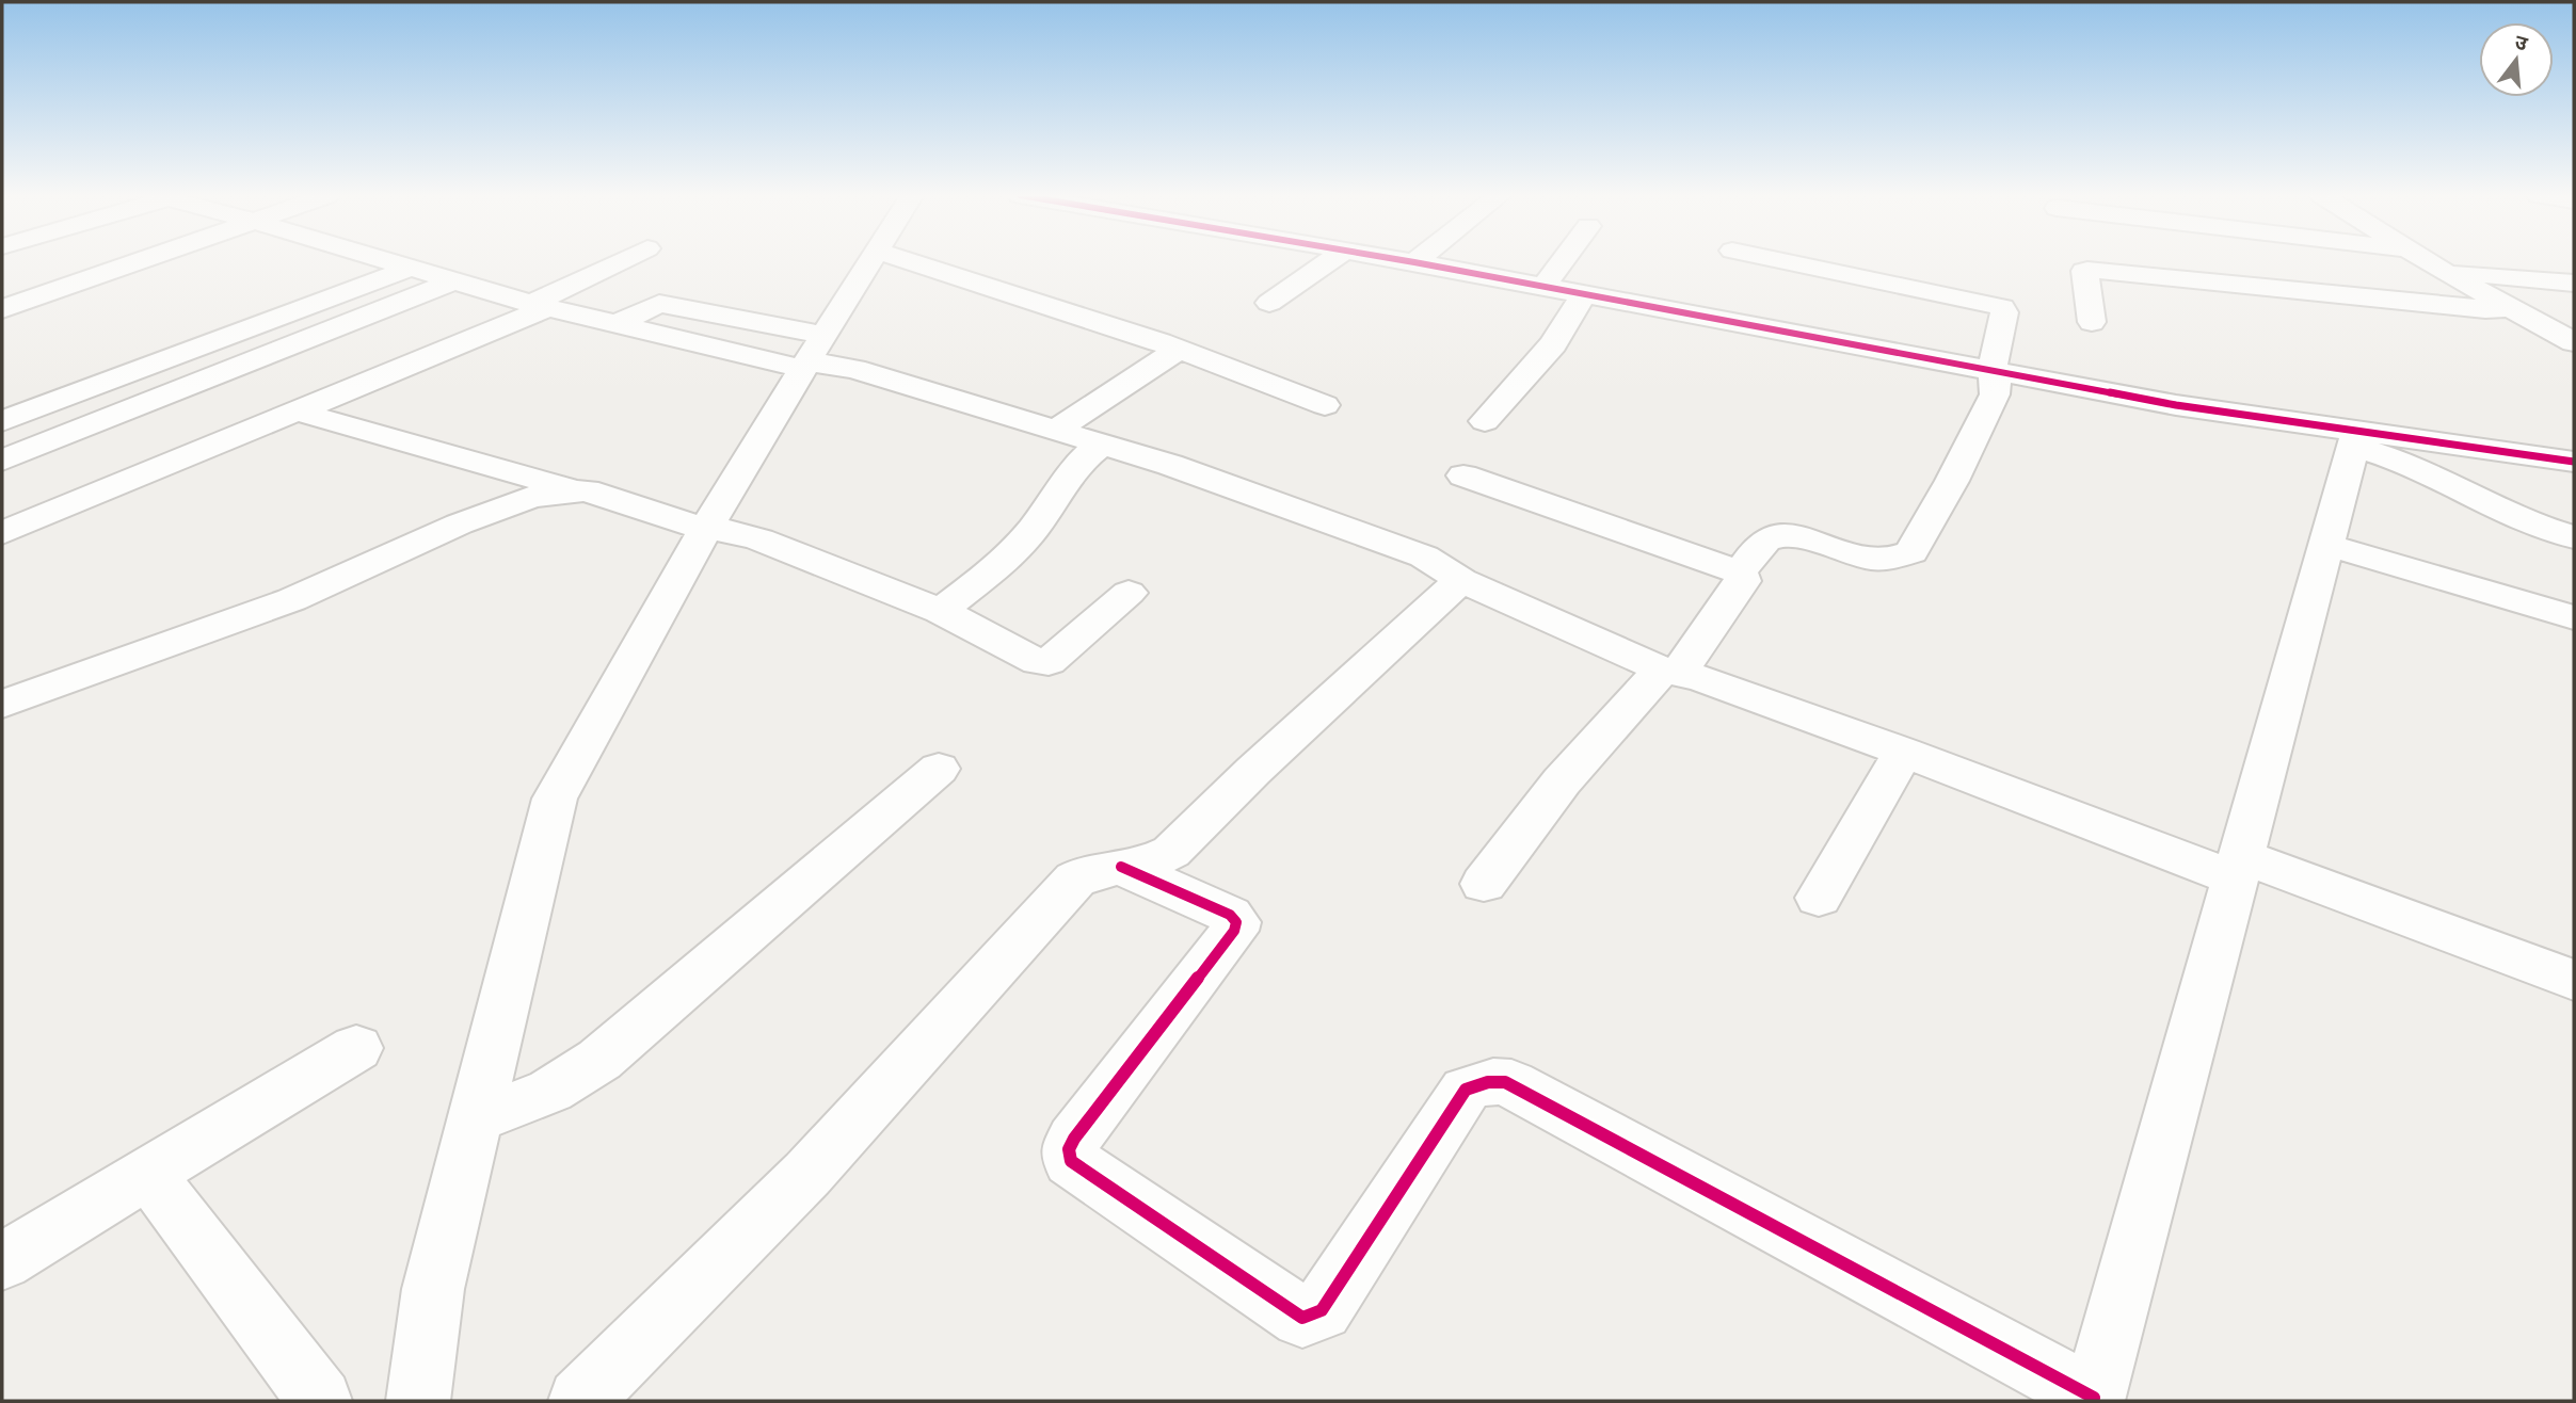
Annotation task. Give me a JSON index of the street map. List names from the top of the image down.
{
  "north": "top"
}
